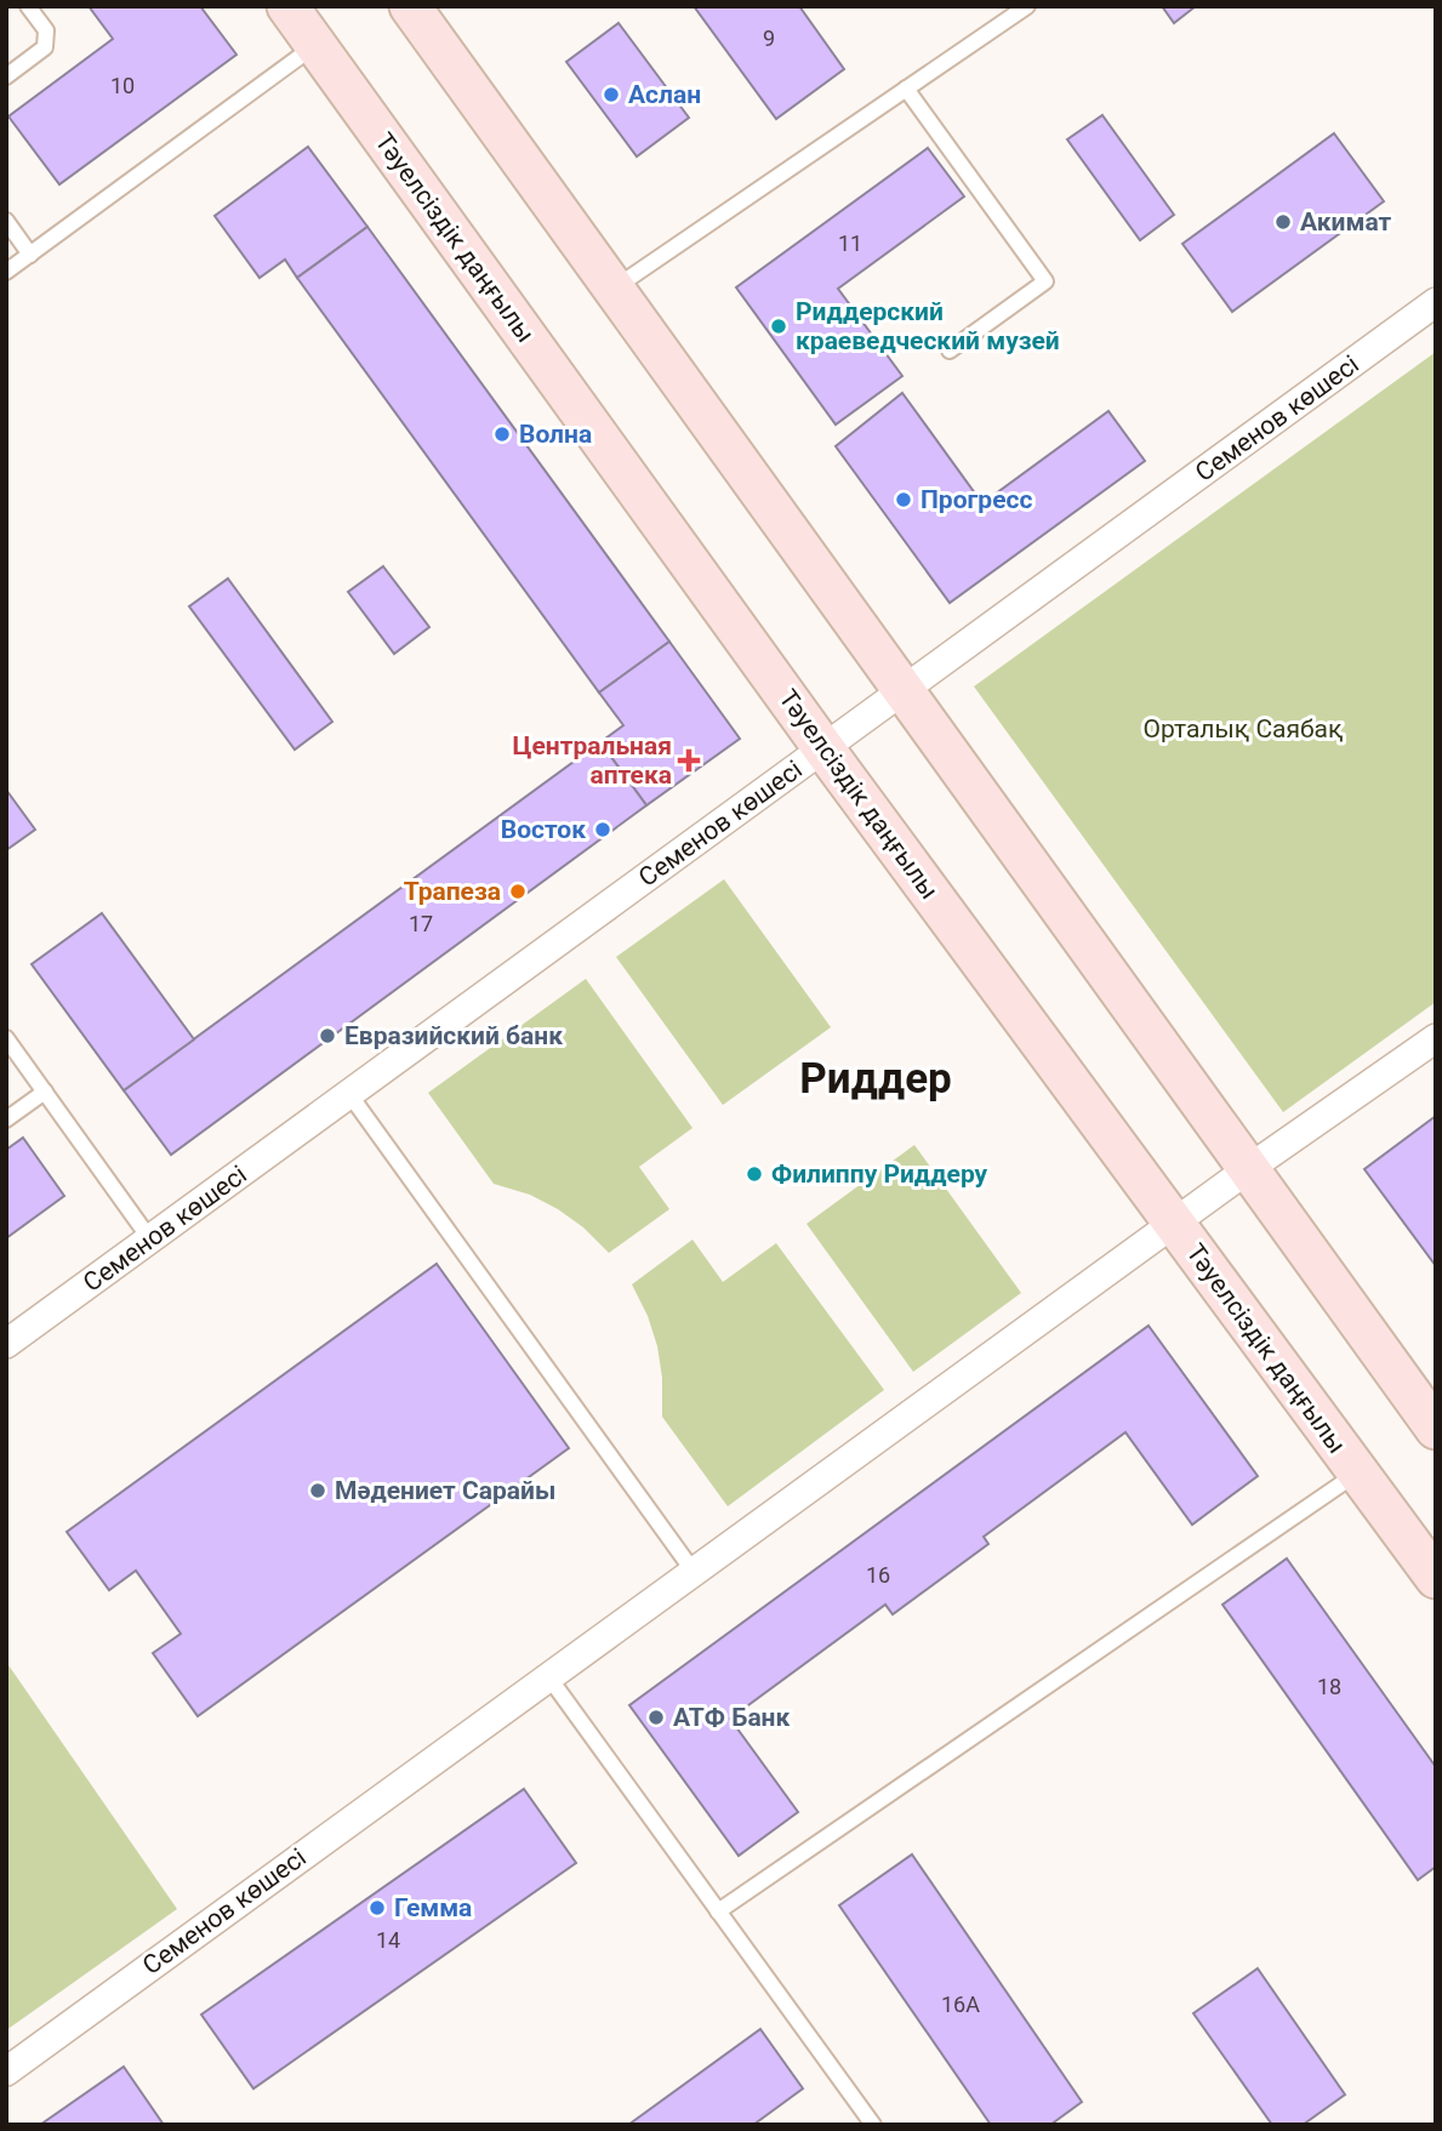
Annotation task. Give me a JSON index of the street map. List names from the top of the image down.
{
  "streets": {
    "street": ["Тәуелсіздік даңғылы", "Семенов көшесі"]
  },
  "crossings": [
    ["Тәуелсіздік даңғылы", "Семенов көшесі"]
  ],
  "districts": ["Риддер"],
  "parks": ["Орталық Саябақ"],
  "places": {
    "other": [
      "Аслан",
      "Акимат",
      "Риддерский краеведческий музей",
      "Волна",
      "Прогресс",
      "Восток",
      "Трапеза",
      "Евразийский банк",
      "Филиппу Риддеру",
      "Мәдениет Сарайы",
      "АТФ Банк",
      "Гемма"
    ],
    "health": ["Центральная аптека"]
  },
  "house_numbers": [
    "9",
    "10",
    "11",
    "17",
    "16",
    "18",
    "14",
    "16А"
  ]
}
